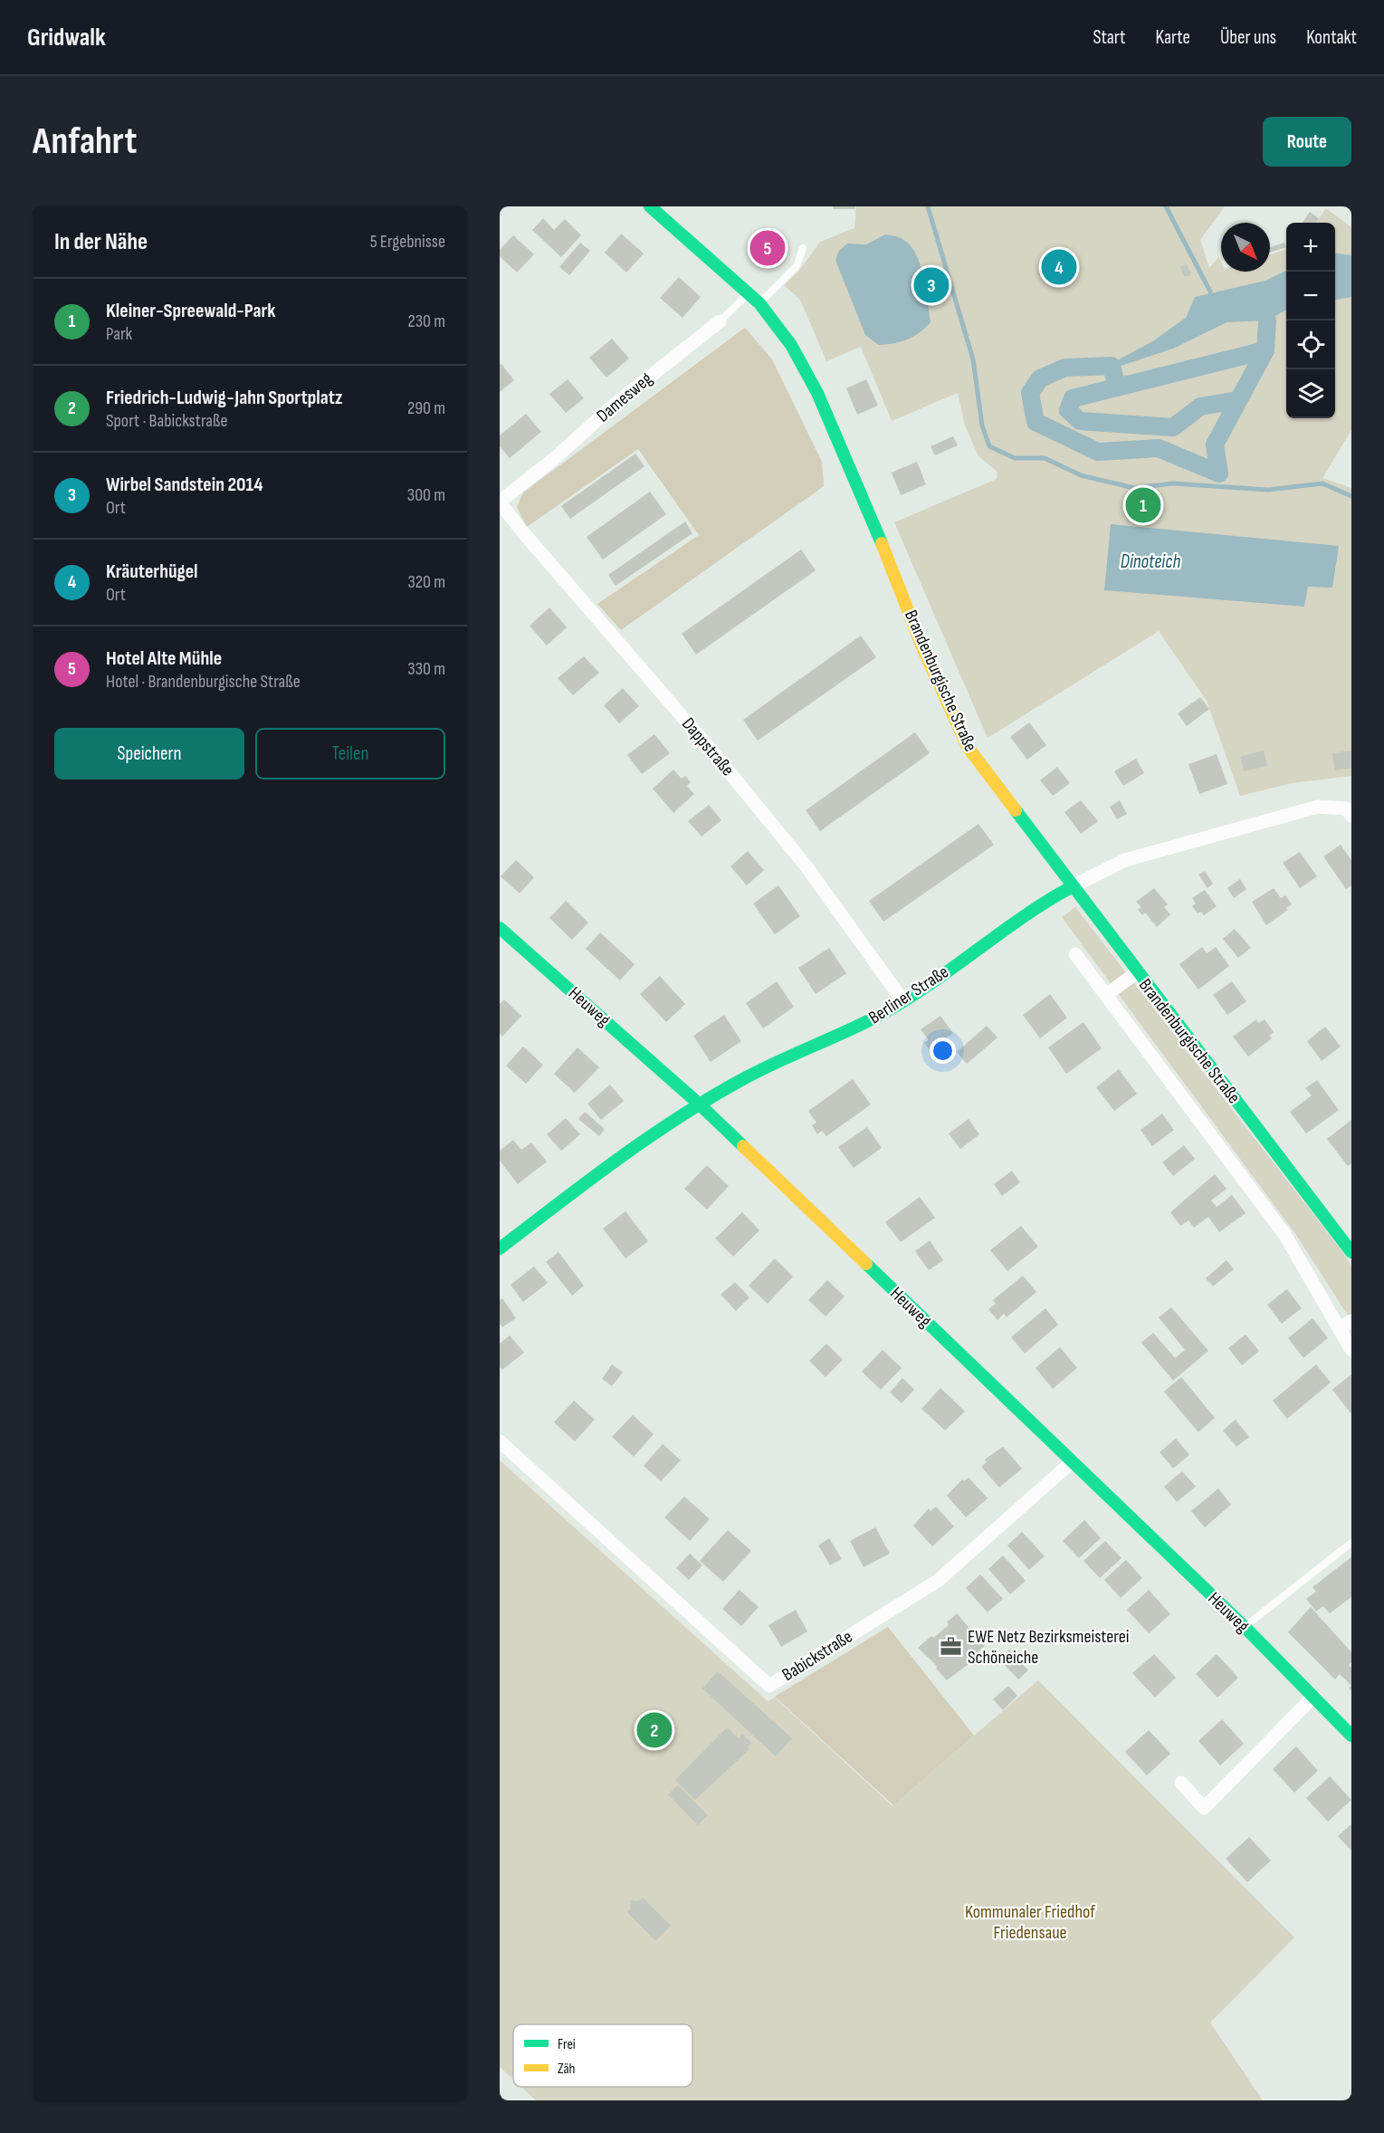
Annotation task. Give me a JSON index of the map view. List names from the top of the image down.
{
  "streets": {
    "street": [
      "Damesweg",
      "Brandenburgische Straße",
      "Dappstraße",
      "Berliner Straße",
      "Heuweg",
      "Babickstraße"
    ]
  },
  "crossings": [
    ["Damesweg", "Brandenburgische Straße"],
    ["Damesweg", "Dappstraße"],
    ["Brandenburgische Straße", "Berliner Straße"],
    ["Dappstraße", "Berliner Straße"],
    ["Berliner Straße", "Heuweg"],
    ["Heuweg", "Babickstraße"]
  ],
  "water": ["Dinoteich"],
  "parks": ["Kommunaler Friedhof Friedensaue"],
  "places": {
    "office": ["EWE Netz Bezirksmeisterei Schöneiche"]
  },
  "legend": ["Frei", "Zäh"],
  "north": "bottom right",
  "page": {
    "header": "Gridwalk",
    "nav": [
      "Start",
      "Karte",
      "Über uns",
      "Kontakt"
    ],
    "buttons": [
      "Route",
      ["Speichern", "Teilen"]
    ],
    "title": "Anfahrt",
    "heading": ["In der Nähe", "5 Ergebnisse"],
    "map_buttons": ["+", "−"],
    "pins": [
      "5",
      "4",
      "3",
      "1",
      "2"
    ],
    "list": [
      {
        "mark": "1",
        "name": "Kleiner-Spreewald-Park",
        "note": "Park",
        "value": "230 m"
      },
      {
        "mark": "2",
        "name": "Friedrich-Ludwig-Jahn Sportplatz",
        "note": "Sport · Babickstraße",
        "value": "290 m"
      },
      {
        "mark": "3",
        "name": "Wirbel Sandstein 2014",
        "note": "Ort",
        "value": "300 m"
      },
      {
        "mark": "4",
        "name": "Kräuterhügel",
        "note": "Ort",
        "value": "320 m"
      },
      {
        "mark": "5",
        "name": "Hotel Alte Mühle",
        "note": "Hotel · Brandenburgische Straße",
        "value": "330 m"
      }
    ]
  }
}
